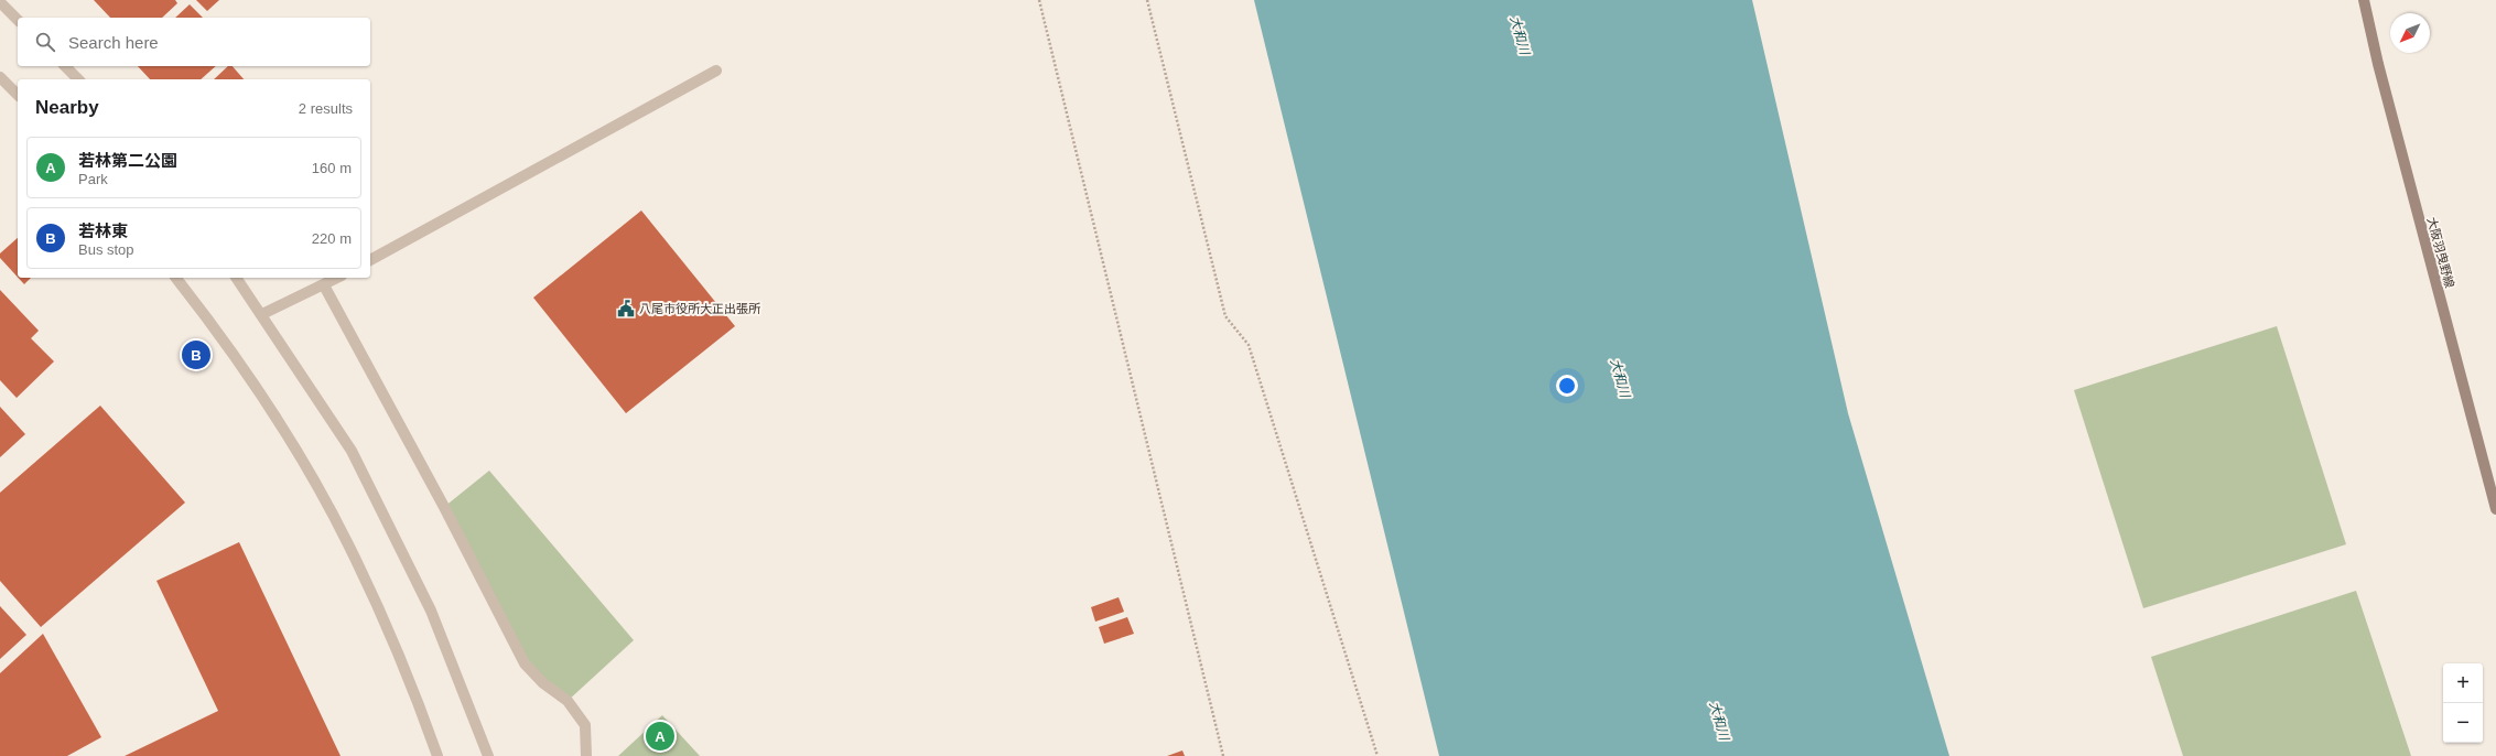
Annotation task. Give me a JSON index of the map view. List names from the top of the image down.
{
  "streets": {
    "main road": ["大阪羽曳野線"]
  },
  "water": ["大和川"],
  "places": {
    "public building": ["八尾市役所大正出張所"]
  },
  "north": "bottom left",
  "page": {
    "search": "Search here",
    "heading": ["Nearby", "2 results"],
    "list": [
      {
        "mark": "A",
        "name": "若林第二公園",
        "note": "Park",
        "value": "160 m"
      },
      {
        "mark": "B",
        "name": "若林東",
        "note": "Bus stop",
        "value": "220 m"
      }
    ],
    "pins": ["B", "A"],
    "map_buttons": ["+", "−"]
  }
}
